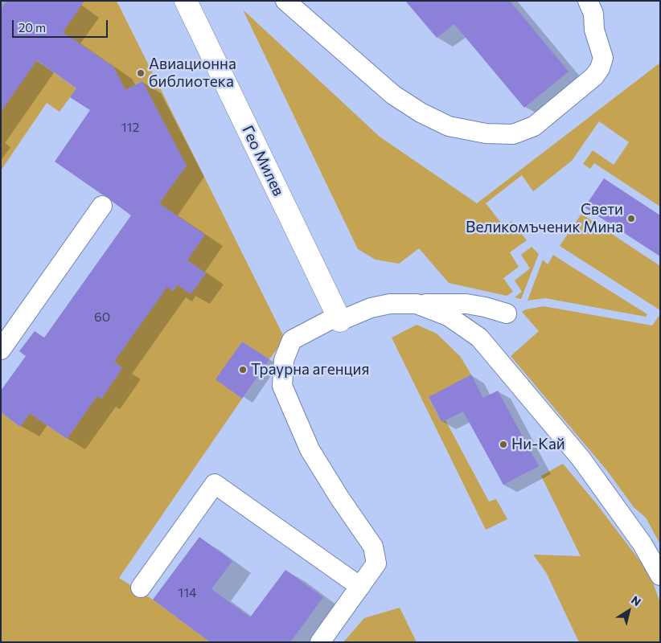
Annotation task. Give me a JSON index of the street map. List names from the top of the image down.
{
  "streets": {
    "street": ["Гео Милев"]
  },
  "places": [
    "Авиационна библиотека",
    "Свети Великомъченик Мина",
    "Траурна агенция",
    "Ни-Кай"
  ],
  "house_numbers": ["112", "60", "114"],
  "scale_bar": "20 m",
  "north": "top right"
}
